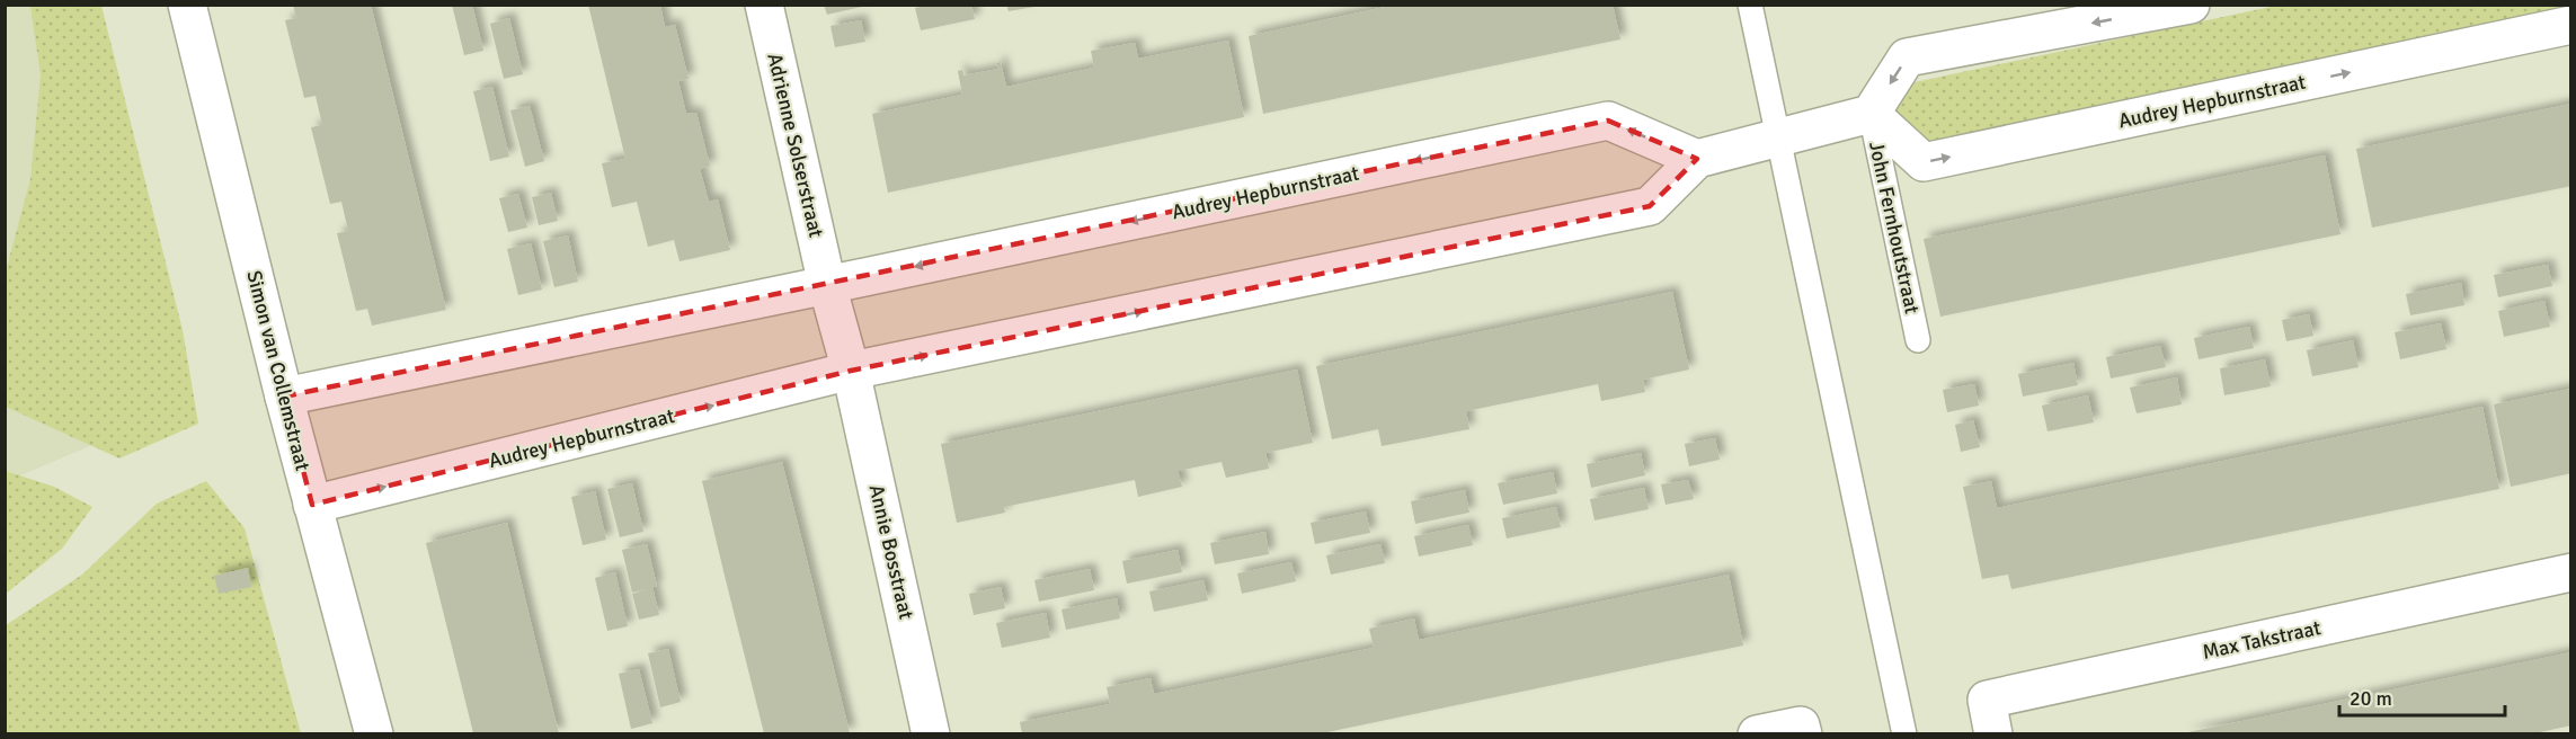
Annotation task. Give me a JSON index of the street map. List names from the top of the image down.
{
  "streets": {
    "street": [
      "Audrey Hepburnstraat",
      "Adrienne Solserstraat",
      "Simon van Collemstraat",
      "Annie Bosstraat",
      "Max Takstraat"
    ],
    "lane": ["John Fernhoutstraat"]
  },
  "crossings": [
    ["Audrey Hepburnstraat", "Adrienne Solserstraat"],
    ["Audrey Hepburnstraat", "John Fernhoutstraat"],
    ["Audrey Hepburnstraat", "Simon van Collemstraat"],
    ["Audrey Hepburnstraat", "Annie Bosstraat"]
  ],
  "scale_bar": "20 m"
}
